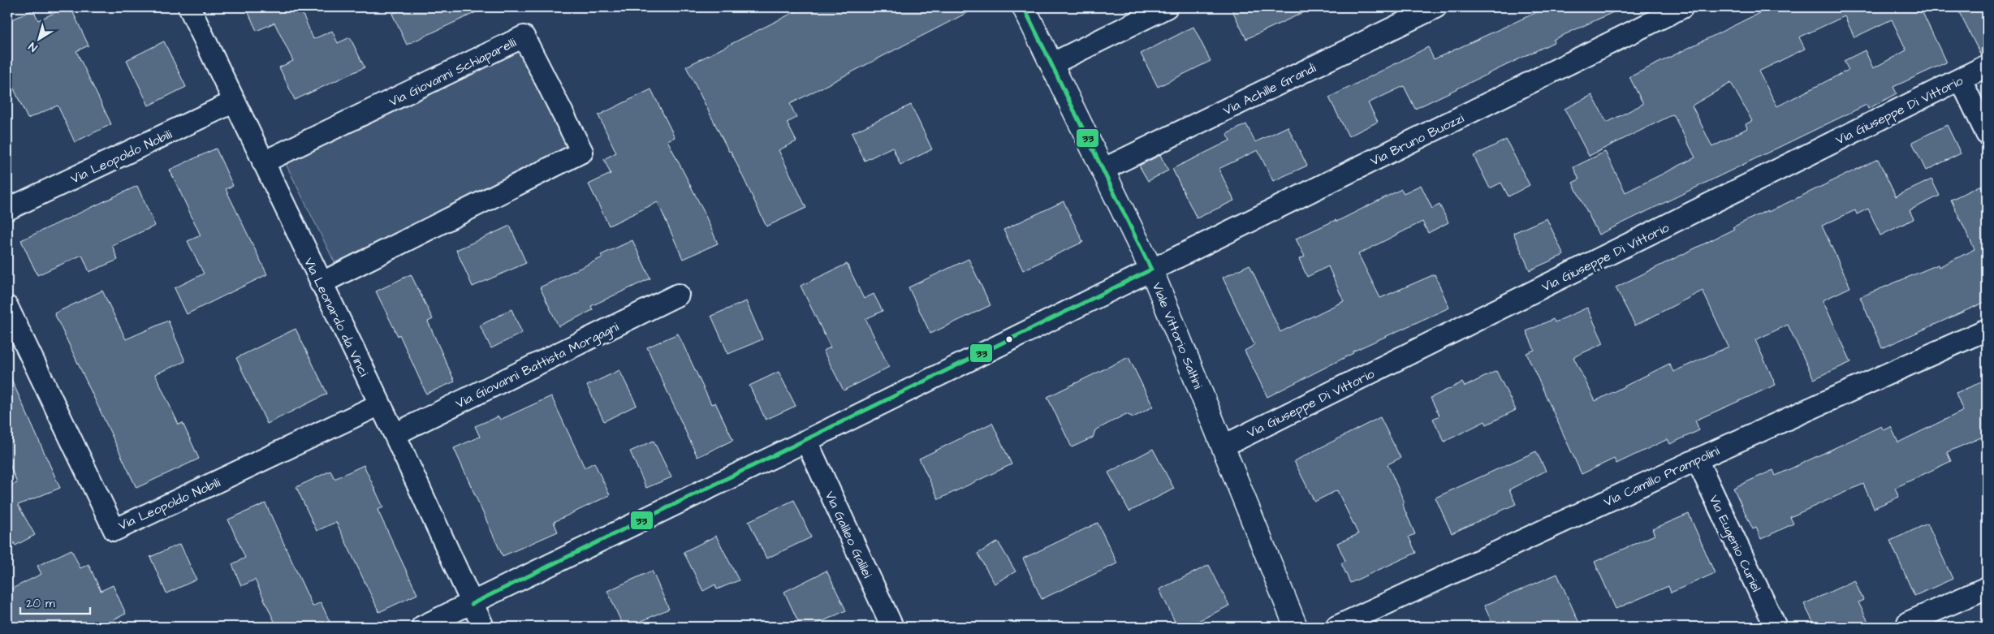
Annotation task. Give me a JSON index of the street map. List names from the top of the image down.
{
  "streets": {
    "street": [
      "Via Giovanni Schiaparelli",
      "Via Achille Grandi",
      "Via Giuseppe Di Vittorio",
      "Via Bruno Buozzi",
      "Via Leopoldo Nobili",
      "Via Leonardo da Vinci",
      "Viale Vittorio Saltini",
      "Via Giovanni Battista Morgagni",
      "Via Camillo Prampolini",
      "Via Galileo Galilei",
      "Via Eugenio Curiel"
    ]
  },
  "crossings": [
    ["Via Giovanni Schiaparelli", "Via Leonardo da Vinci"],
    ["Via Achille Grandi", "Viale Vittorio Saltini"],
    ["Via Giuseppe Di Vittorio", "Viale Vittorio Saltini"],
    ["Via Bruno Buozzi", "Via Leonardo da Vinci"],
    ["Via Bruno Buozzi", "Viale Vittorio Saltini"],
    ["Via Bruno Buozzi", "Via Galileo Galilei"],
    ["Via Leopoldo Nobili", "Via Leonardo da Vinci"],
    ["Via Leonardo da Vinci", "Via Giovanni Battista Morgagni"],
    ["Via Camillo Prampolini", "Via Eugenio Curiel"]
  ],
  "lines": ["transit line 33"],
  "scale_bar": "20 m",
  "north": "bottom left"
}
